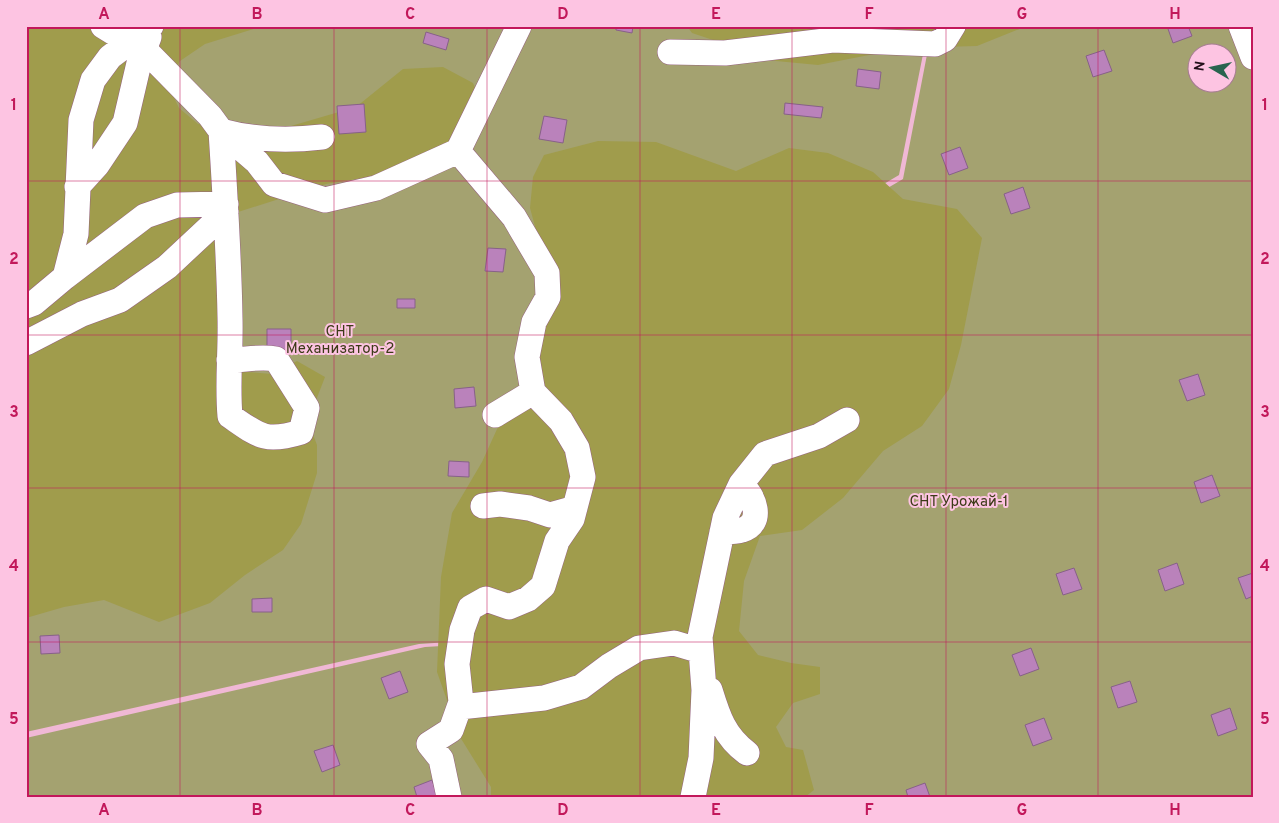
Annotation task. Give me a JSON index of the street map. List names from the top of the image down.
{
  "parks": ["СНТ Механизатор-2", "СНТ Урожай-1"],
  "north": "left",
  "grid": {
    "columns": [
      "A",
      "B",
      "C",
      "D",
      "E",
      "F",
      "G",
      "H"
    ],
    "rows": [
      "1",
      "2",
      "3",
      "4",
      "5"
    ]
  }
}
